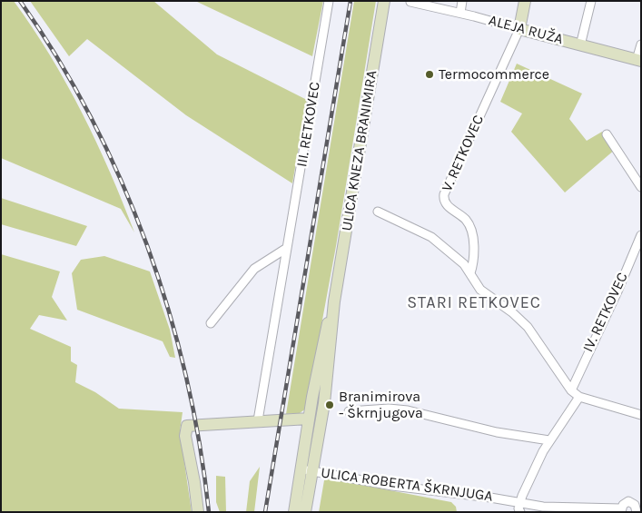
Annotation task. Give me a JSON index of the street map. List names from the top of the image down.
{
  "streets": {
    "main road": ["ALEJA RUŽA", "ULICA KNEZA BRANIMIRA"],
    "street": [
      "III. RETKOVEC",
      "V. RETKOVEC",
      "IV. RETKOVEC",
      "ULICA ROBERTA ŠKRNJUGA"
    ]
  },
  "crossings": [
    ["ALEJA RUŽA", "V. RETKOVEC"],
    ["ULICA KNEZA BRANIMIRA", "ULICA ROBERTA ŠKRNJUGA"]
  ],
  "districts": ["STARI RETKOVEC"],
  "places": ["Termocommerce", "Branimirova - Škrnjugova"]
}
